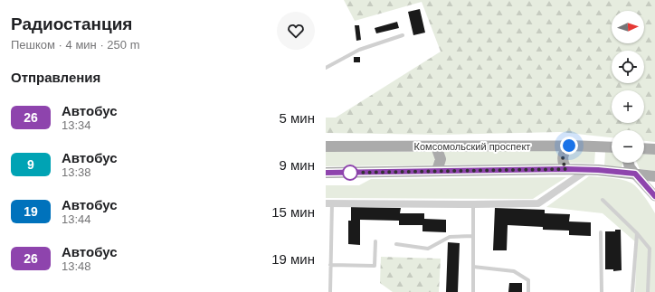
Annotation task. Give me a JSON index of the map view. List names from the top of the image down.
{
  "streets": {
    "main road": ["Комсомольский проспект"]
  },
  "lines": ["bus line 26"],
  "north": "right",
  "page": {
    "heading": [
      ["Радиостанция", "Пешком · 4 мин · 250 m"],
      "Отправления"
    ],
    "map_buttons": ["+", "−"],
    "list": [
      {
        "mark": "26",
        "name": "Автобус",
        "note": "13:34",
        "value": "5 мин"
      },
      {
        "mark": "9",
        "name": "Автобус",
        "note": "13:38",
        "value": "9 мин"
      },
      {
        "mark": "19",
        "name": "Автобус",
        "note": "13:44",
        "value": "15 мин"
      },
      {
        "mark": "26",
        "name": "Автобус",
        "note": "13:48",
        "value": "19 мин"
      }
    ]
  }
}
